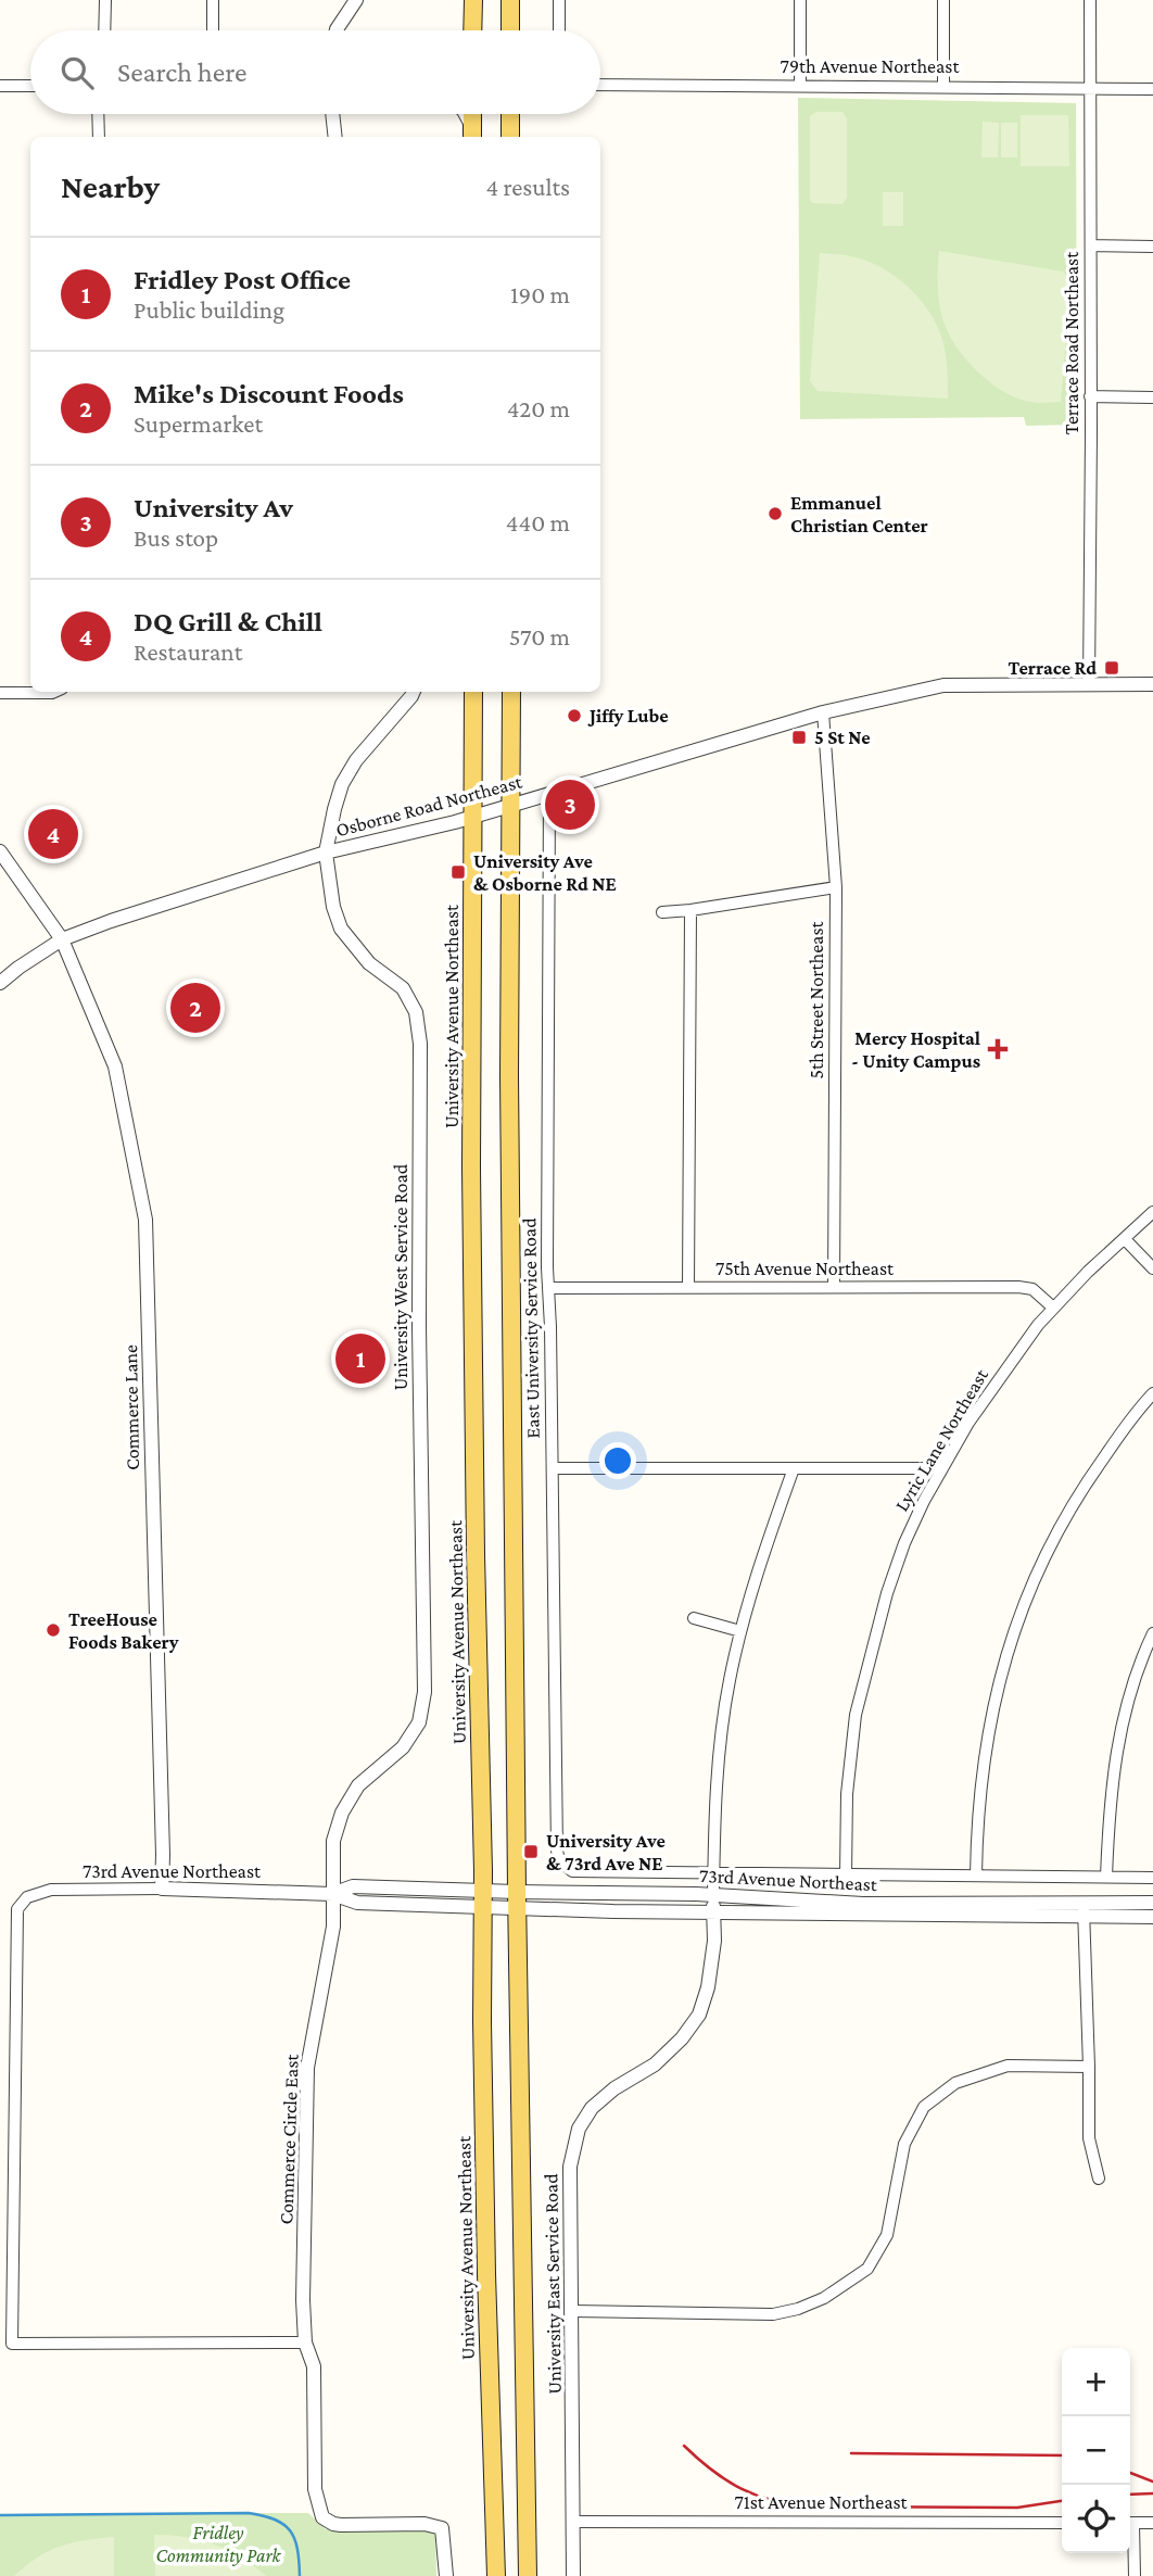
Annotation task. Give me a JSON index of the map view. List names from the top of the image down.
{
  "streets": {
    "main road": ["University Avenue Northeast"],
    "street": [
      "79th Avenue Northeast",
      "Terrace Road Northeast",
      "Osborne Road Northeast",
      "5th Street Northeast",
      "75th Avenue Northeast",
      "University West Service Road",
      "East University Service Road",
      "Commerce Lane",
      "Lyric Lane Northeast",
      "73rd Avenue Northeast",
      "Commerce Circle East",
      "University East Service Road",
      "71st Avenue Northeast"
    ]
  },
  "crossings": [
    ["79th Avenue Northeast", "Terrace Road Northeast"],
    ["Terrace Road Northeast", "Osborne Road Northeast"],
    ["Osborne Road Northeast", "5th Street Northeast"],
    ["Osborne Road Northeast", "University Avenue Northeast"],
    ["Osborne Road Northeast", "University West Service Road"],
    ["Osborne Road Northeast", "East University Service Road"],
    ["Osborne Road Northeast", "Commerce Lane"],
    ["5th Street Northeast", "75th Avenue Northeast"],
    ["University Avenue Northeast", "73rd Avenue Northeast"],
    ["75th Avenue Northeast", "East University Service Road"],
    ["75th Avenue Northeast", "Lyric Lane Northeast"],
    ["University West Service Road", "73rd Avenue Northeast"],
    ["University West Service Road", "Commerce Circle East"],
    ["East University Service Road", "73rd Avenue Northeast"],
    ["Commerce Lane", "73rd Avenue Northeast"],
    ["Lyric Lane Northeast", "73rd Avenue Northeast"],
    ["73rd Avenue Northeast", "Commerce Circle East"],
    ["73rd Avenue Northeast", "University East Service Road"],
    ["University East Service Road", "71st Avenue Northeast"]
  ],
  "parks": ["Fridley Community Park"],
  "places": {
    "other": ["Emmanuel Christian Center", "Jiffy Lube", "TreeHouse Foods Bakery"],
    "transit": [
      "Terrace Rd",
      "5 St Ne",
      "University Ave & Osborne Rd NE",
      "University Ave & 73rd Ave NE"
    ],
    "health": ["Mercy Hospital - Unity Campus"]
  },
  "page": {
    "search": "Search here",
    "heading": ["Nearby", "4 results"],
    "list": [
      {
        "mark": "1",
        "name": "Fridley Post Office",
        "note": "Public building",
        "value": "190 m"
      },
      {
        "mark": "2",
        "name": "Mike's Discount Foods",
        "note": "Supermarket",
        "value": "420 m"
      },
      {
        "mark": "3",
        "name": "University Av",
        "note": "Bus stop",
        "value": "440 m"
      },
      {
        "mark": "4",
        "name": "DQ Grill & Chill",
        "note": "Restaurant",
        "value": "570 m"
      }
    ],
    "pins": [
      "3",
      "4",
      "2",
      "1"
    ],
    "map_buttons": ["+", "−"]
  }
}
